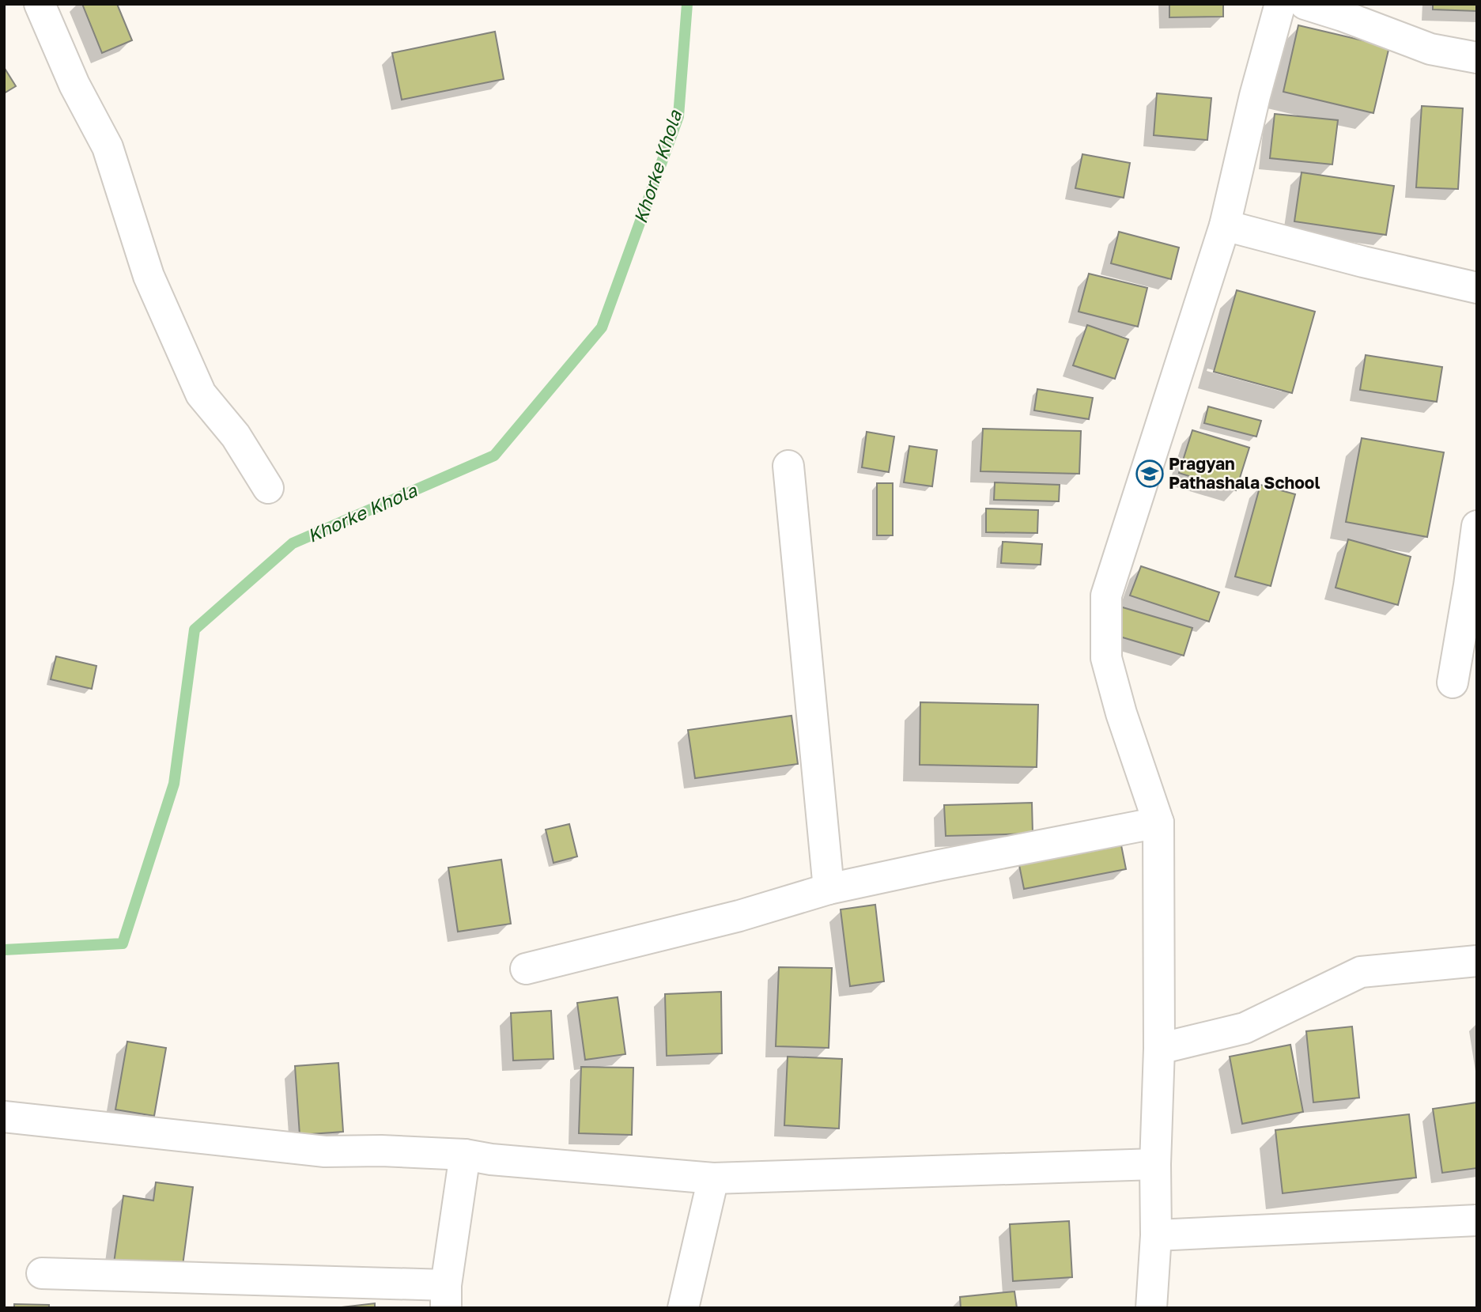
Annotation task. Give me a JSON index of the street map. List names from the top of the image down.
{
  "water": ["Khorke Khola"],
  "places": {
    "school or university": ["Pragyan Pathashala School"]
  }
}
